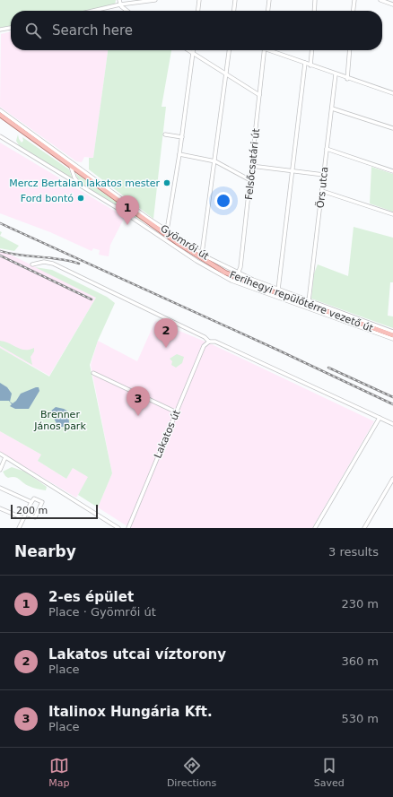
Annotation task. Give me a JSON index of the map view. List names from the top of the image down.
{
  "streets": {
    "main road": ["Ferihegyi repülőtérre vezető út"],
    "street": [
      "Felsőcsatári út",
      "Örs utca",
      "Gyömrői út",
      "Lakatos út"
    ]
  },
  "crossings": [
    ["Felsőcsatári út", "Gyömrői út"],
    ["Örs utca", "Gyömrői út"],
    ["Gyömrői út", "Ferihegyi repülőtérre vezető út"]
  ],
  "parks": ["Brenner János park"],
  "places": ["Mercz Bertalan lakatos mester", "Ford bontó"],
  "scale_bar": "200 m",
  "page": {
    "search": "Search here",
    "pins": ["1", "2", "3"],
    "scale": "200 m",
    "heading": ["Nearby", "3 results"],
    "list": [
      {
        "mark": "1",
        "name": "2-es épület",
        "note": "Place · Gyömrői út",
        "value": "230 m"
      },
      {
        "mark": "2",
        "name": "Lakatos utcai víztorony",
        "note": "Place",
        "value": "360 m"
      },
      {
        "mark": "3",
        "name": "Italinox Hungária Kft.",
        "note": "Place",
        "value": "530 m"
      }
    ],
    "nav": ["Map", "Directions", "Saved"]
  }
}
